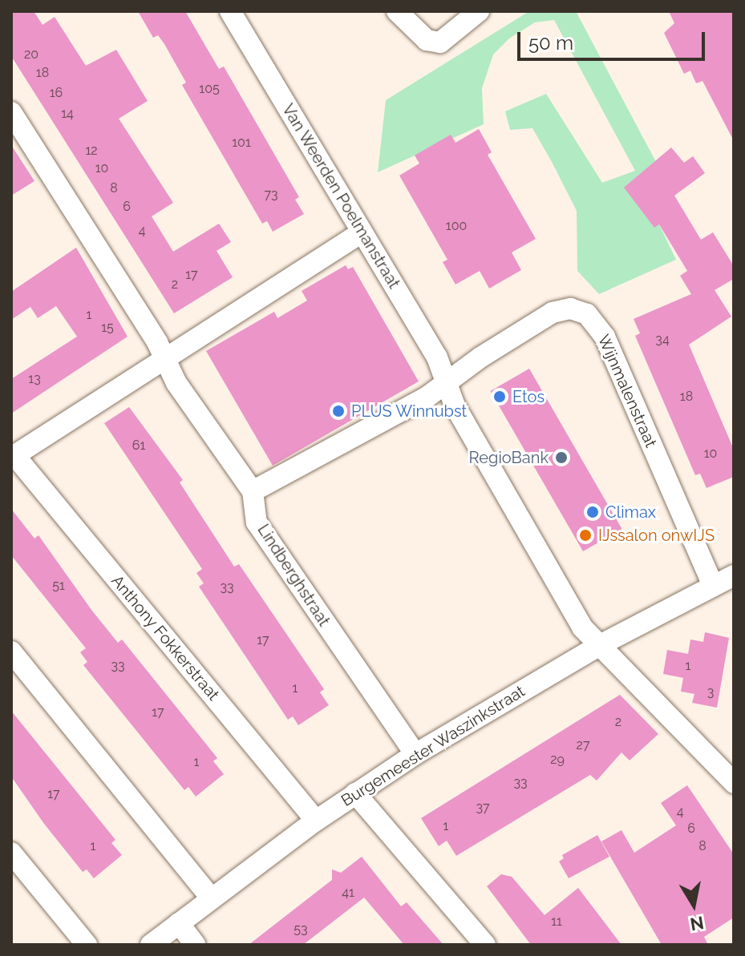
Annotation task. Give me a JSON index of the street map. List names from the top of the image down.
{
  "streets": {
    "street": [
      "Van Weerden Poelmanstraat",
      "Wijnmalenstraat",
      "Lindberghstraat",
      "Anthony Fokkerstraat",
      "Burgemeester Waszinkstraat"
    ]
  },
  "crossings": [
    ["Van Weerden Poelmanstraat", "Wijnmalenstraat"],
    ["Van Weerden Poelmanstraat", "Burgemeester Waszinkstraat"],
    ["Wijnmalenstraat", "Burgemeester Waszinkstraat"],
    ["Lindberghstraat", "Burgemeester Waszinkstraat"],
    ["Anthony Fokkerstraat", "Burgemeester Waszinkstraat"]
  ],
  "places": [
    "Etos",
    "PLUS Winnubst",
    "RegioBank",
    "Climax",
    "IJssalon onwIJS"
  ],
  "house_numbers": [
    "20",
    "18",
    "105",
    "16",
    "14",
    "101",
    "12",
    "10",
    "8",
    "73",
    "6",
    "100",
    "4",
    "17",
    "2",
    "1",
    "15",
    "34",
    "13",
    "18",
    "61",
    "10",
    "51",
    "33",
    "17",
    "33",
    "1",
    "1",
    "3",
    "17",
    "2",
    "27",
    "29",
    "1",
    "33",
    "17",
    "37",
    "4",
    "1",
    "6",
    "1",
    "8",
    "41",
    "11",
    "53"
  ],
  "scale_bar": "50 m",
  "north": "bottom"
}
